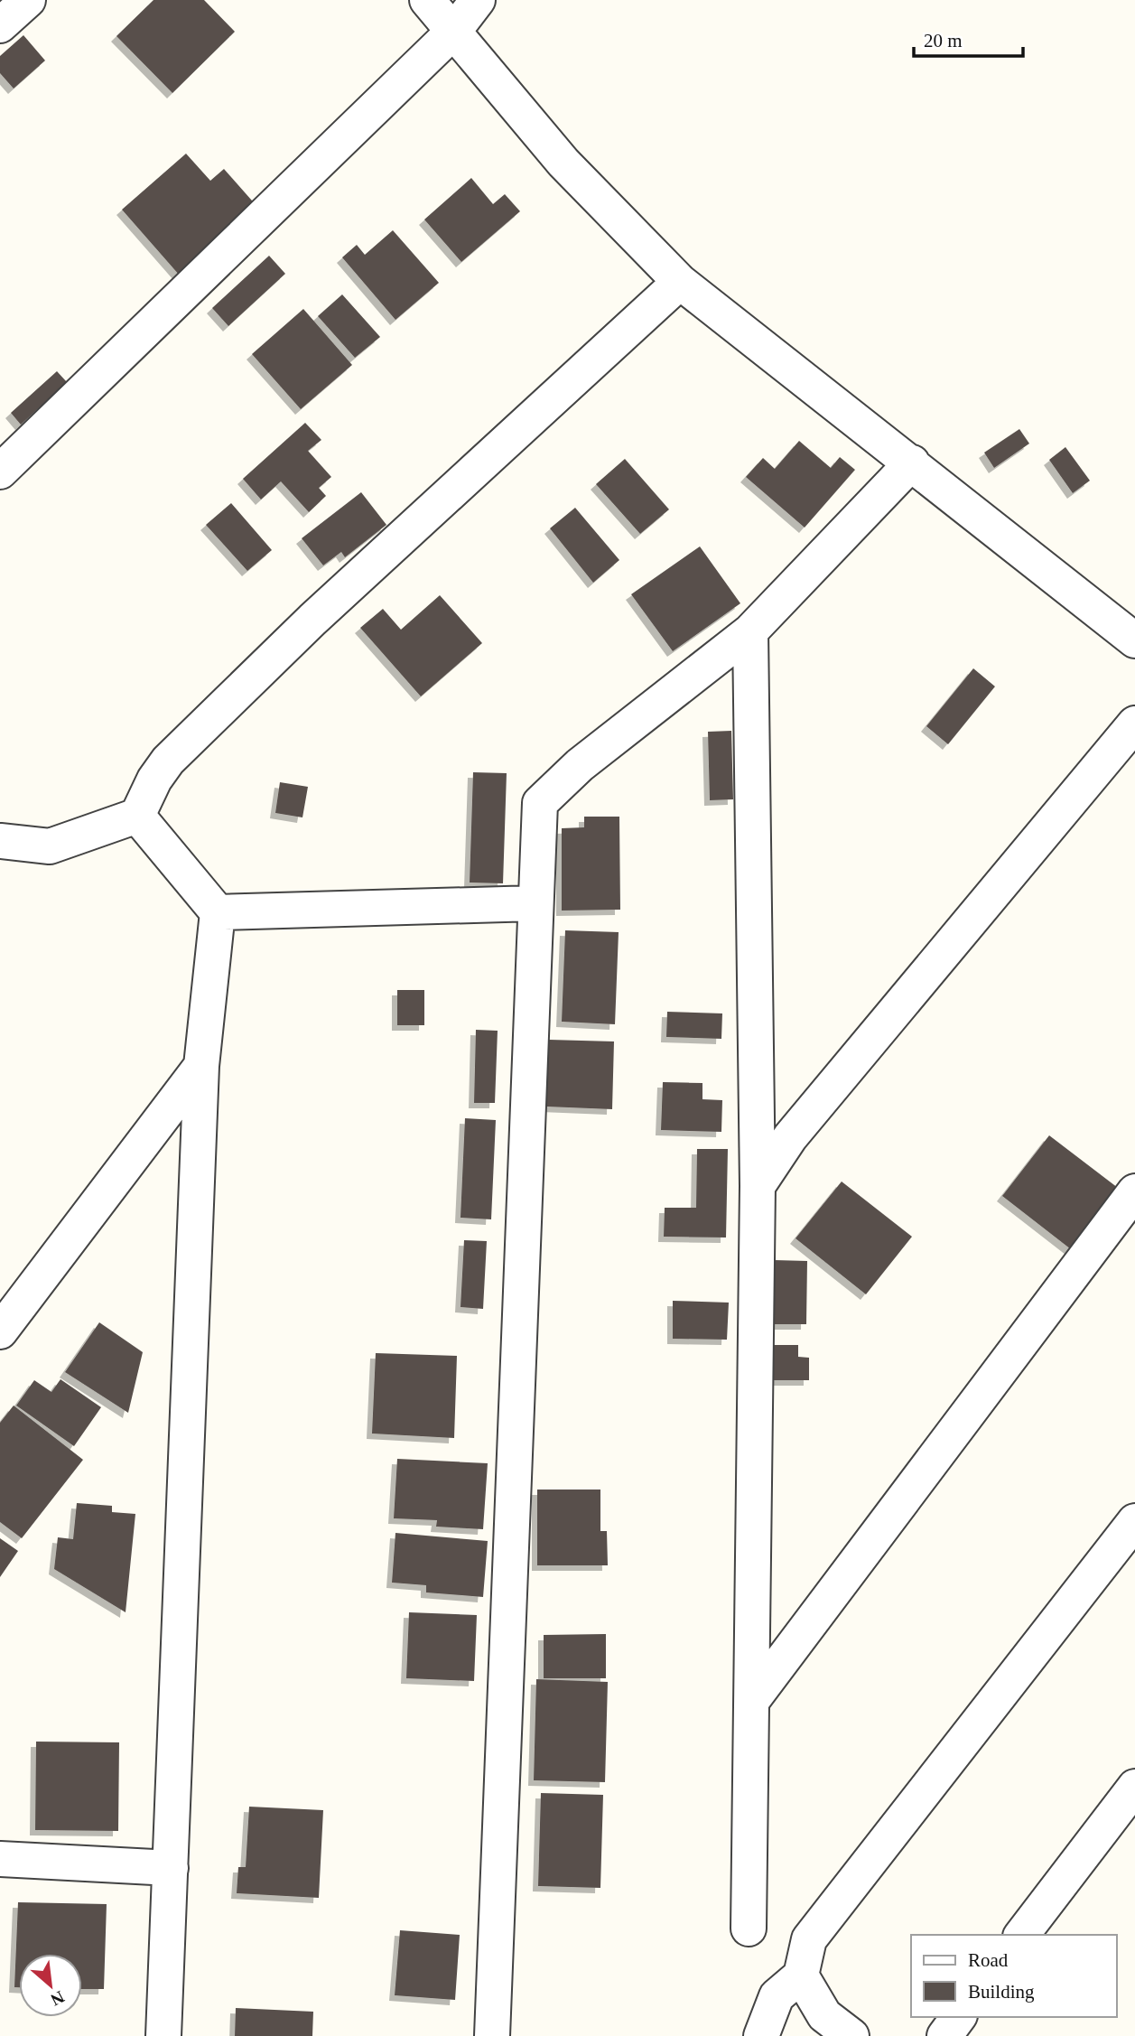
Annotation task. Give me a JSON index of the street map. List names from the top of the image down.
{
  "legend": ["Road", "Building"],
  "scale_bar": "20 m",
  "north": "bottom right"
}
